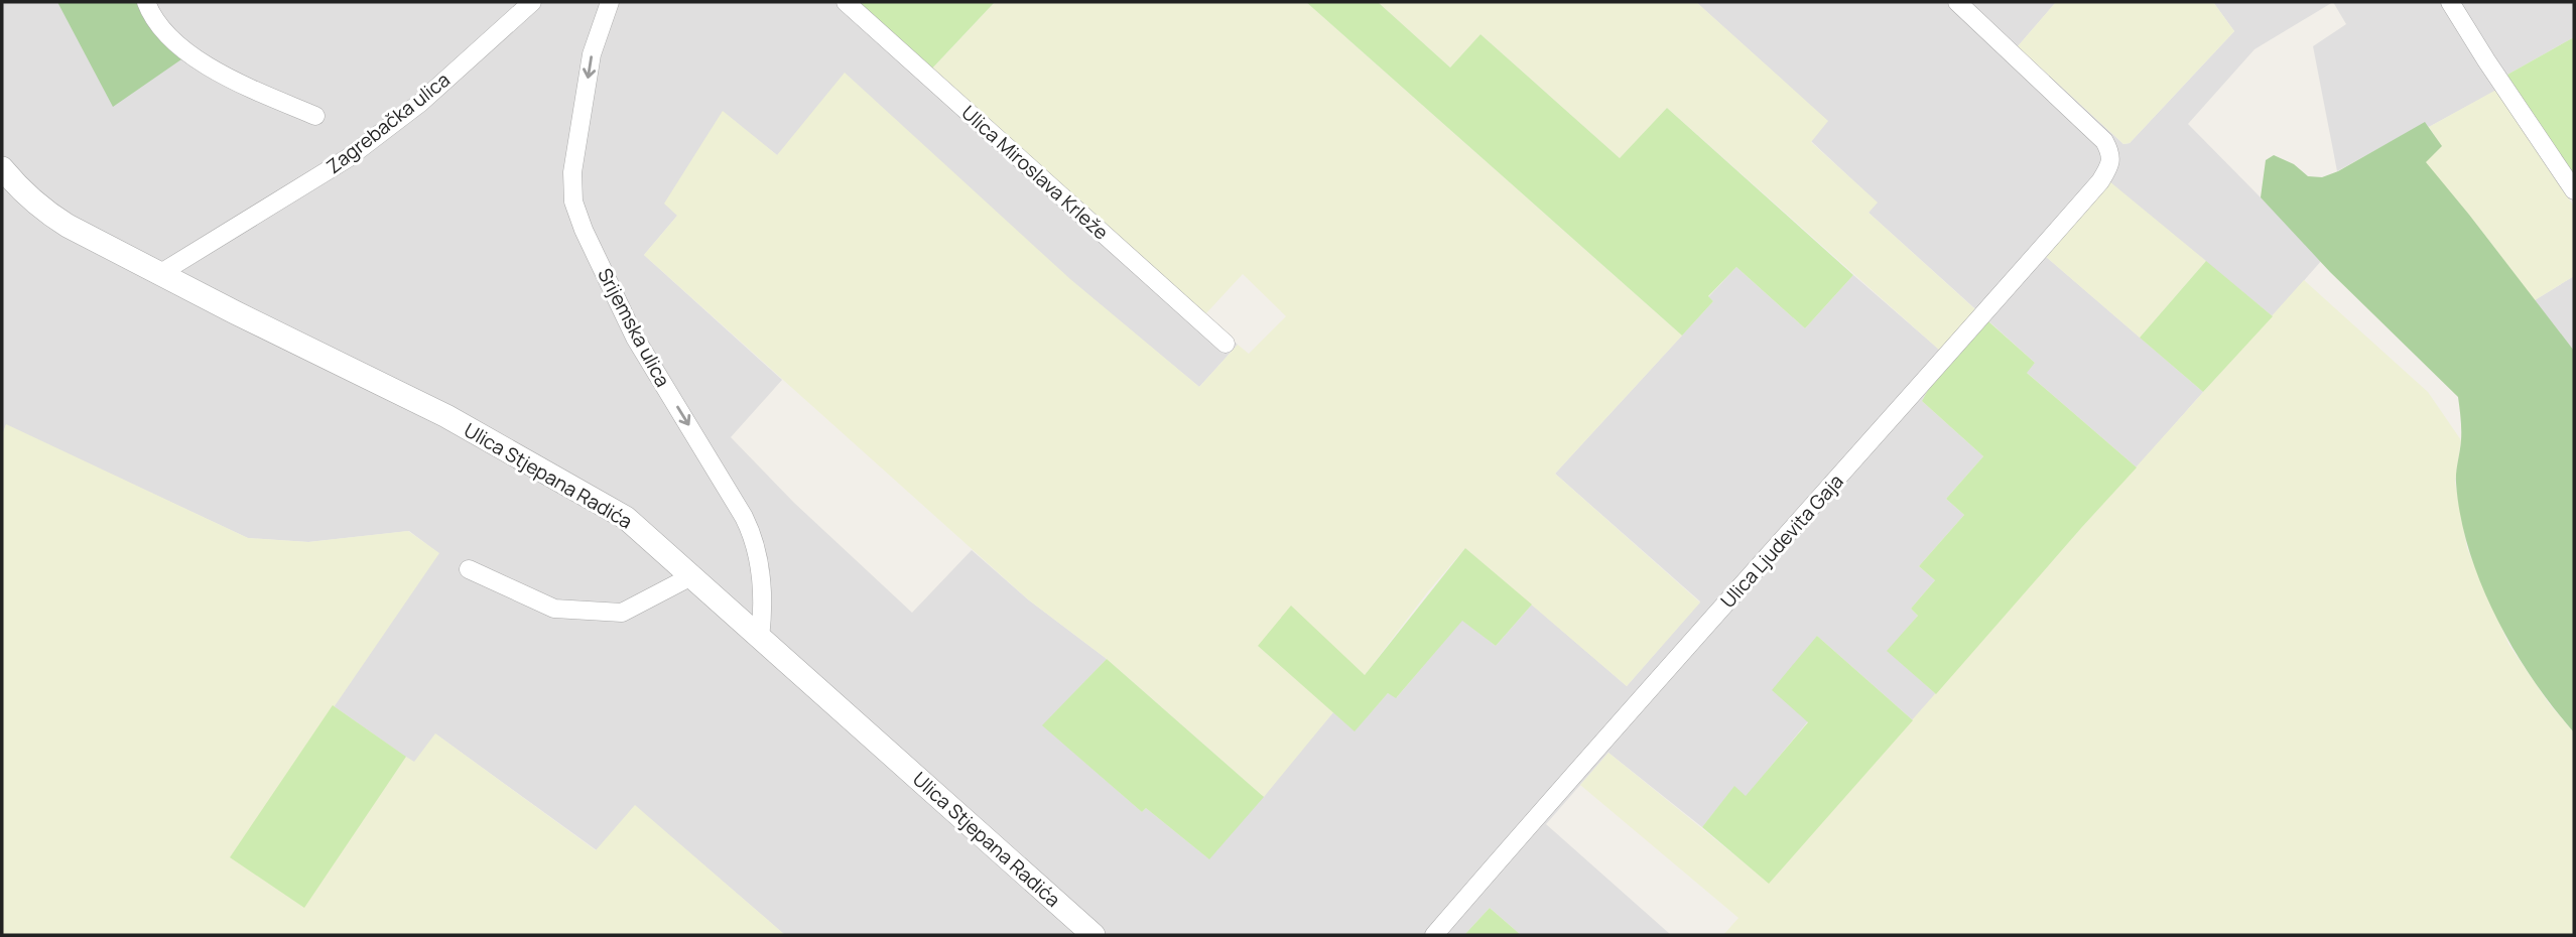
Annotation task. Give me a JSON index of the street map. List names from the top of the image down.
{
  "streets": {
    "street": [
      "Zagrebačka ulica",
      "Ulica Miroslava Krleže",
      "Srijemska ulica",
      "Ulica Stjepana Radića",
      "Ulica Ljudevita Gaja"
    ]
  },
  "crossings": [
    ["Zagrebačka ulica", "Ulica Stjepana Radića"],
    ["Srijemska ulica", "Ulica Stjepana Radića"]
  ],
  "one_way": ["Srijemska ulica"]
}
